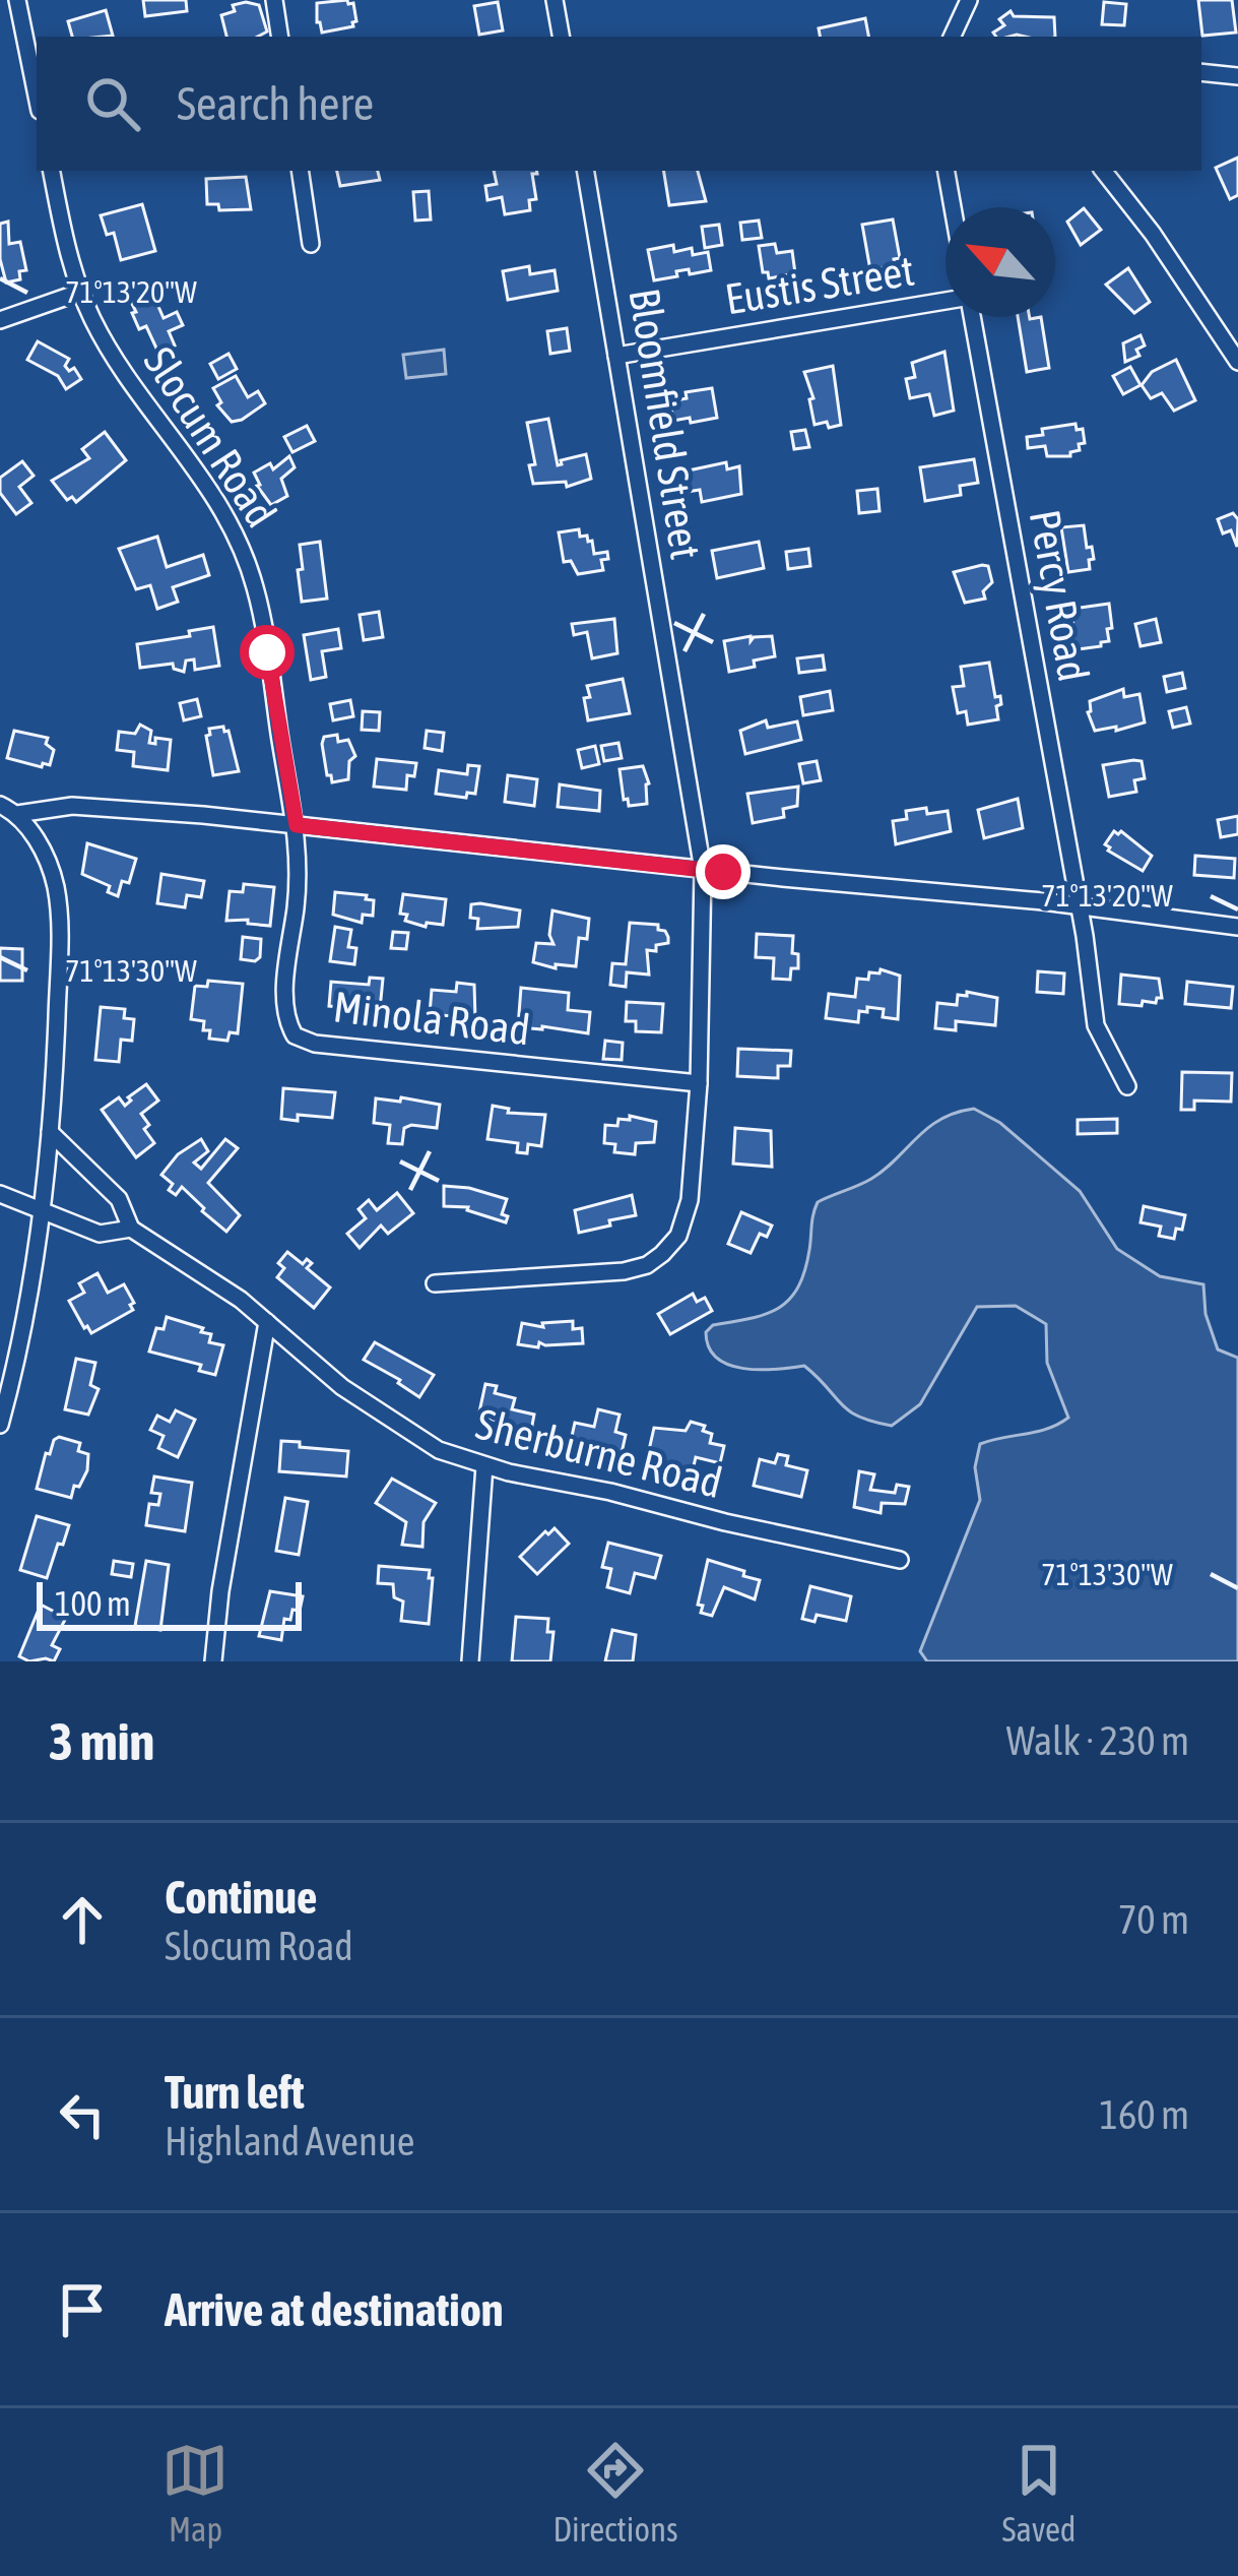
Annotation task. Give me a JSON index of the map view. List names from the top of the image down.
{
  "streets": {
    "street": [
      "Eustis Street",
      "Bloomfield Street",
      "Slocum Road",
      "Percy Road",
      "Minola Road",
      "Sherburne Road"
    ]
  },
  "crossings": [
    ["Eustis Street", "Bloomfield Street"],
    ["Bloomfield Street", "Minola Road"],
    ["Slocum Road", "Minola Road"]
  ],
  "scale_bar": "100 m",
  "north": "top left",
  "page": {
    "search": "Search here",
    "scale": "100 m",
    "heading": ["3 min", "Walk · 230 m"],
    "list": [
      ["Continue", "Slocum Road", "70 m"],
      ["Turn left", "Highland Avenue", "160 m"],
      "Arrive at destination"
    ],
    "nav": ["Map", "Directions", "Saved"]
  },
  "coordinates": ["71°13'20\"W", "71°13'30\"W"]
}
